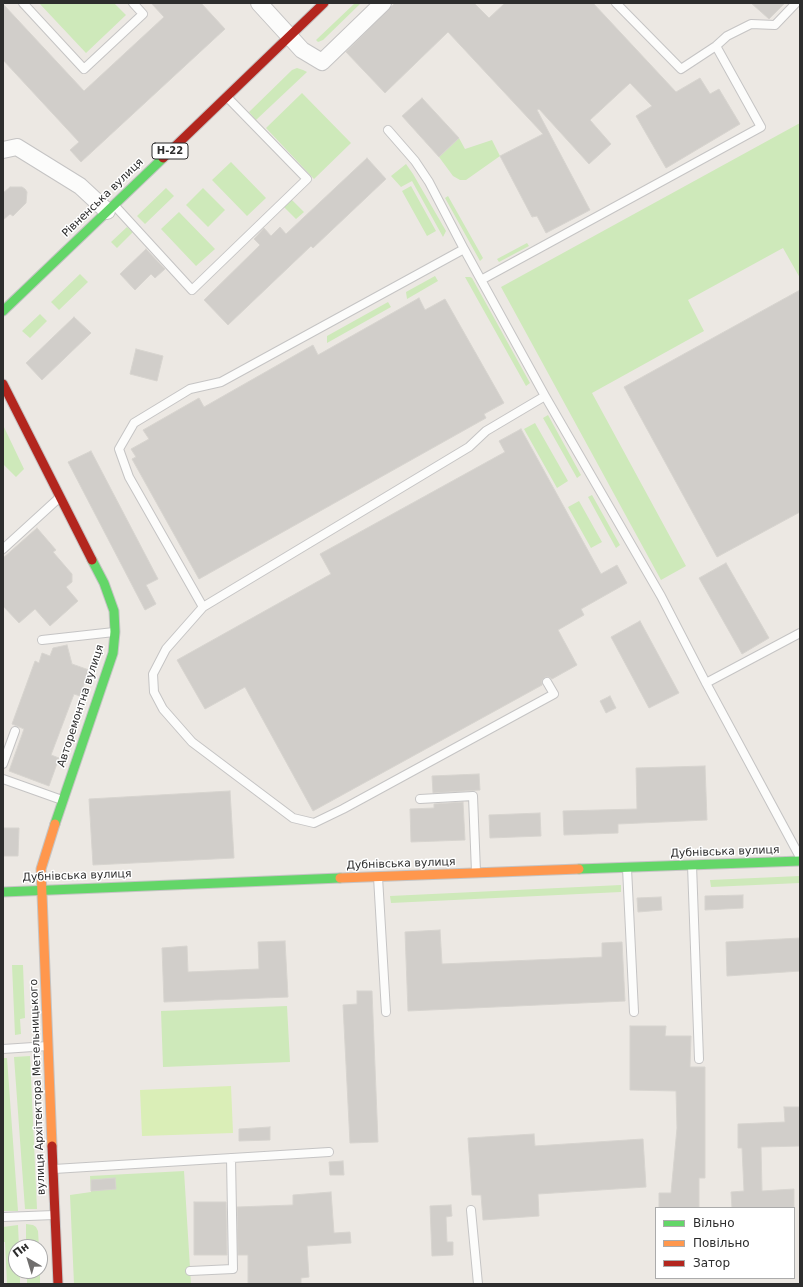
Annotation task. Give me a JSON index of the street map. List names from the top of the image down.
{
  "streets": {
    "main road": [
      "Н-22",
      "Рівненська вулиця",
      "Авторемонтна вулиця",
      "Дубнівська вулиця",
      "вулиця Архітектора Метельницького"
    ]
  },
  "crossings": [
    ["Авторемонтна вулиця", "Дубнівська вулиця"],
    ["Авторемонтна вулиця", "вулиця Архітектора Метельницького"],
    ["Дубнівська вулиця", "вулиця Архітектора Метельницького"]
  ],
  "legend": ["Вільно", "Повільно", "Затор"],
  "north": "top left"
}
